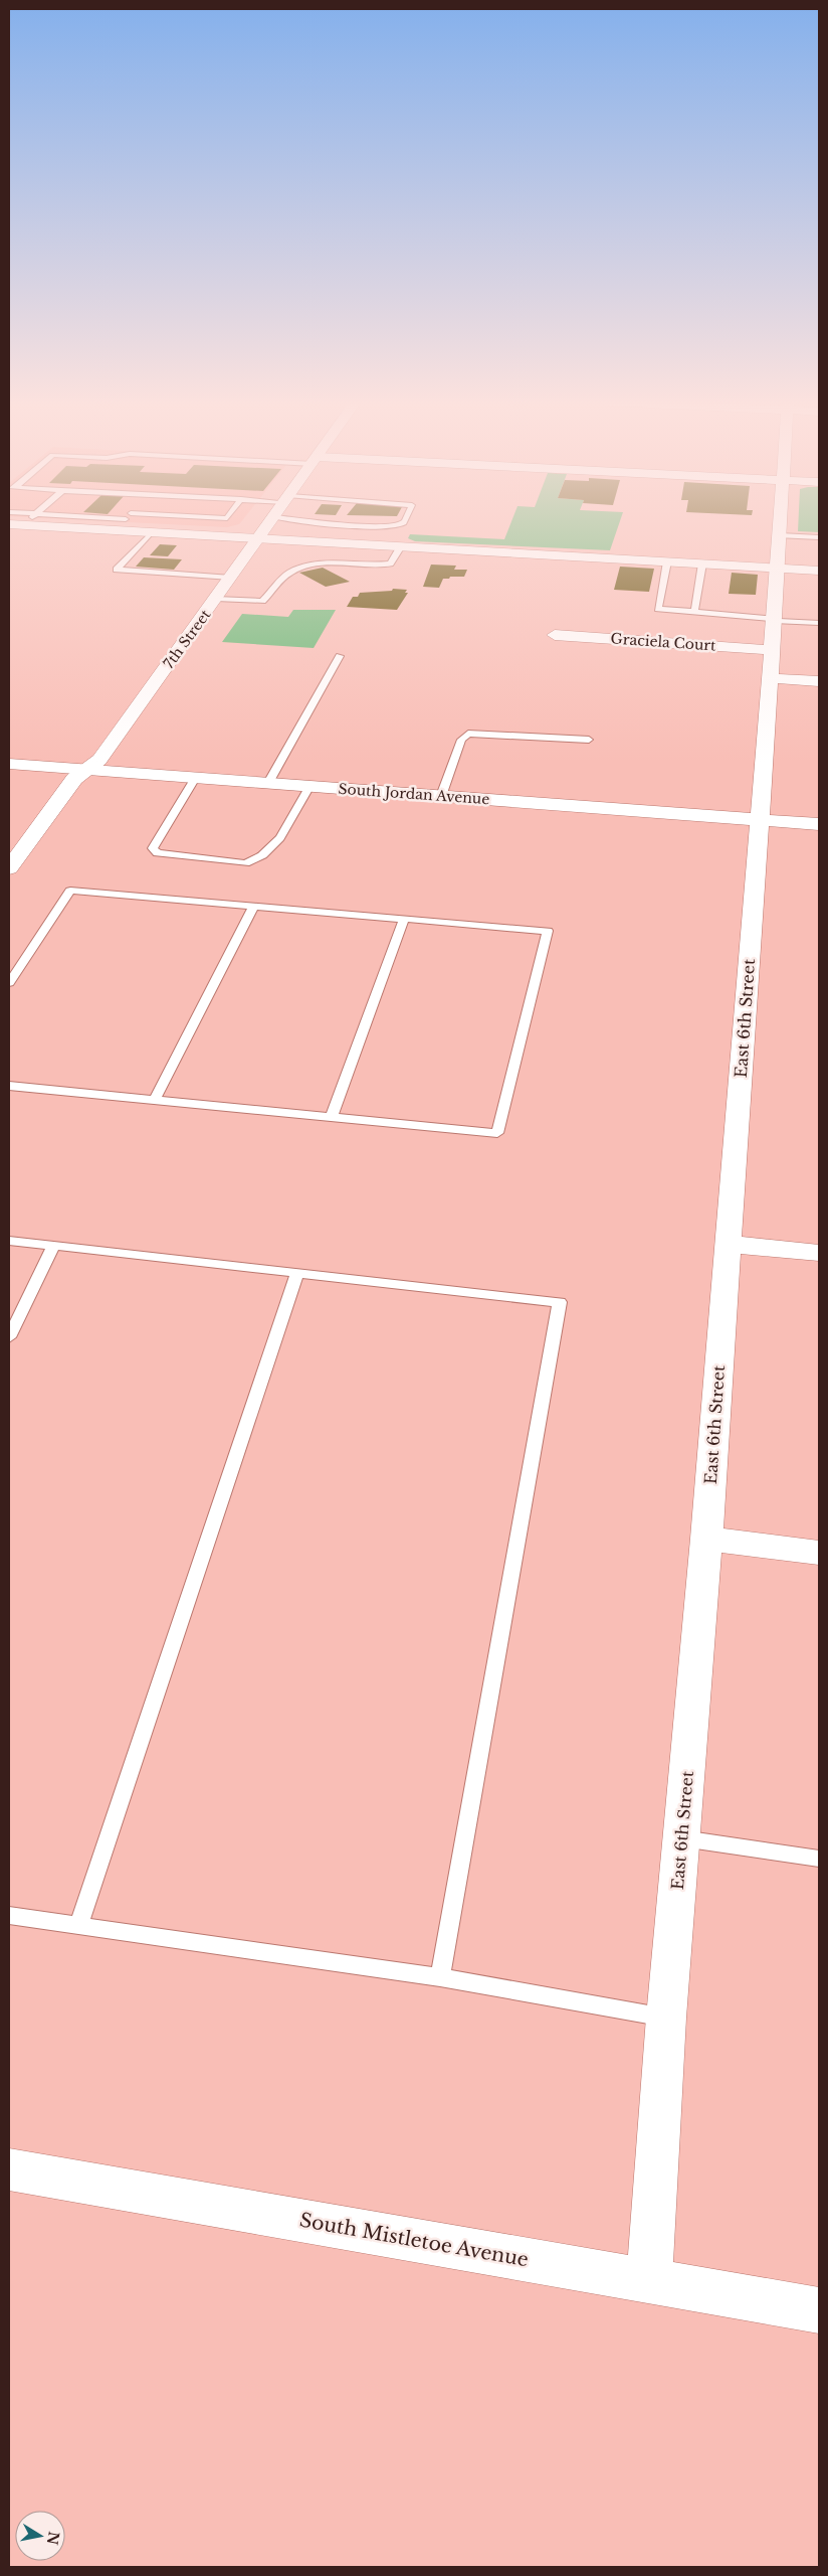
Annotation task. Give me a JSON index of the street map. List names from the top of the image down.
{
  "streets": {
    "street": [
      "7th Street",
      "Graciela Court",
      "South Jordan Avenue",
      "East 6th Street",
      "South Mistletoe Avenue"
    ]
  },
  "crossings": [
    ["7th Street", "South Jordan Avenue"],
    ["Graciela Court", "East 6th Street"],
    ["South Jordan Avenue", "East 6th Street"],
    ["East 6th Street", "South Mistletoe Avenue"]
  ],
  "north": "right"
}
